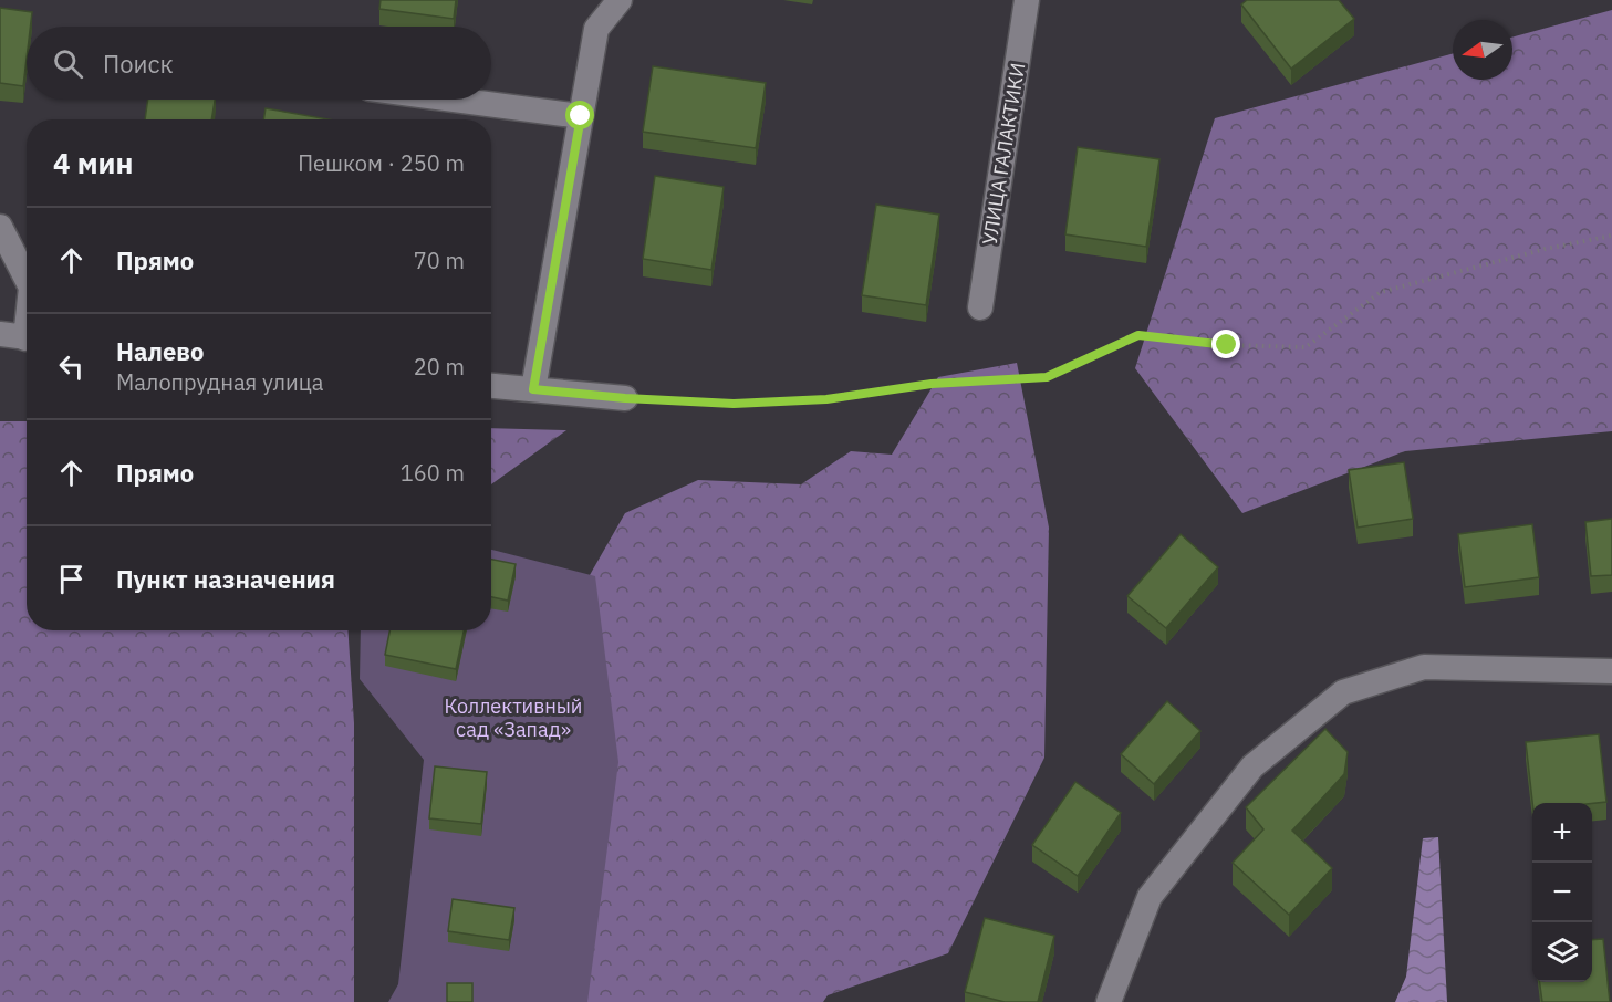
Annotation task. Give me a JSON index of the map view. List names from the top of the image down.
{
  "streets": {
    "street": ["УЛИЦА ГАЛАКТИКИ"]
  },
  "parks": ["Коллективный сад «Запад»"],
  "north": "left",
  "page": {
    "search": "Поиск",
    "heading": ["4 мин", "Пешком · 250 m"],
    "list": [
      ["Прямо", "70 m"],
      ["Налево", "Малопрудная улица", "20 m"],
      ["Прямо", "160 m"],
      "Пункт назначения"
    ],
    "map_buttons": ["+", "−"]
  }
}
